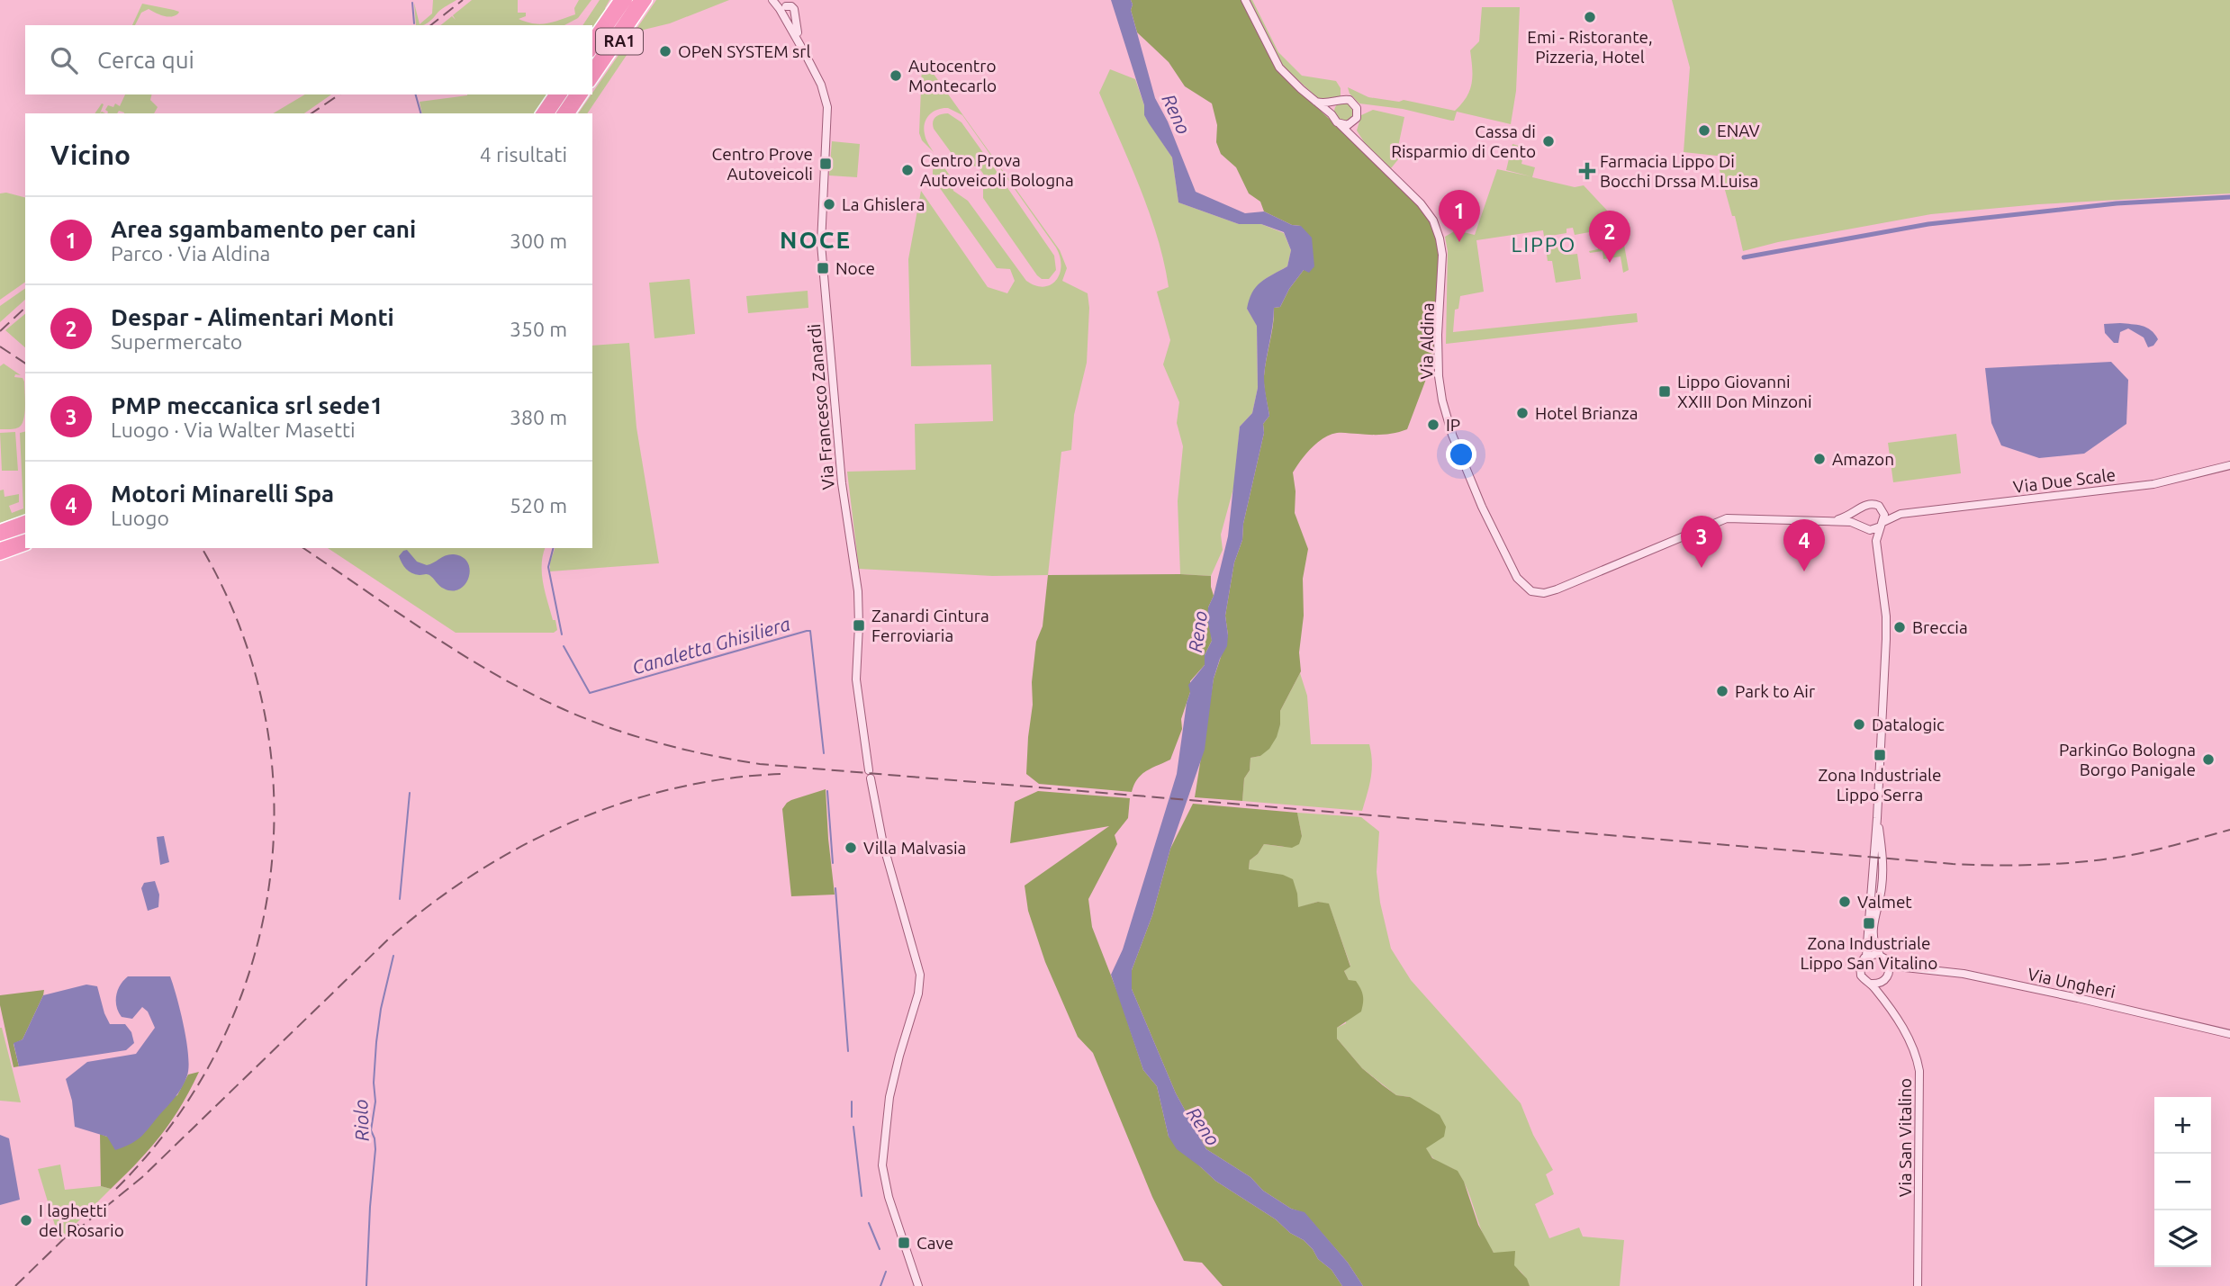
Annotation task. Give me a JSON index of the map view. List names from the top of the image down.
{
  "streets": {
    "highway": ["RA1"],
    "street": [
      "Via Aldina",
      "Via Francesco Zanardi",
      "Via Due Scale",
      "Via Ungheri",
      "Via San Vitalino"
    ]
  },
  "crossings": [
    ["Via Ungheri", "Via San Vitalino"]
  ],
  "districts": ["NOCE", "LIPPO"],
  "water": ["Reno", "Canaletta Ghisiliera", "Riolo"],
  "places": {
    "other": [
      "Emi - Ristorante, Pizzeria, Hotel",
      "OPeN SYSTEM srl",
      "Autocentro Montecarlo",
      "ENAV",
      "Cassa di Risparmio di Cento",
      "Centro Prova Autoveicoli Bologna",
      "La Ghislera",
      "Hotel Brianza",
      "IP",
      "Amazon",
      "Breccia",
      "Park to Air",
      "Datalogic",
      "ParkinGo Bologna Borgo Panigale",
      "Villa Malvasia",
      "Valmet",
      "I laghetti del Rosario"
    ],
    "transit": [
      "Centro Prove Autoveicoli",
      "Noce",
      "Lippo Giovanni XXIII Don Minzoni",
      "Zanardi Cintura Ferroviaria",
      "Zona Industriale Lippo Serra",
      "Zona Industriale Lippo San Vitalino",
      "Cave"
    ],
    "health": ["Farmacia Lippo Di Bocchi Drssa M.Luisa"]
  },
  "page": {
    "search": "Cerca qui",
    "heading": ["Vicino", "4 risultati"],
    "pins": [
      "1",
      "2",
      "3",
      "4"
    ],
    "list": [
      {
        "mark": "1",
        "name": "Area sgambamento per cani",
        "note": "Parco · Via Aldina",
        "value": "300 m"
      },
      {
        "mark": "2",
        "name": "Despar - Alimentari Monti",
        "note": "Supermercato",
        "value": "350 m"
      },
      {
        "mark": "3",
        "name": "PMP meccanica srl sede1",
        "note": "Luogo · Via Walter Masetti",
        "value": "380 m"
      },
      {
        "mark": "4",
        "name": "Motori Minarelli Spa",
        "note": "Luogo",
        "value": "520 m"
      }
    ],
    "map_buttons": ["+", "−"]
  }
}
